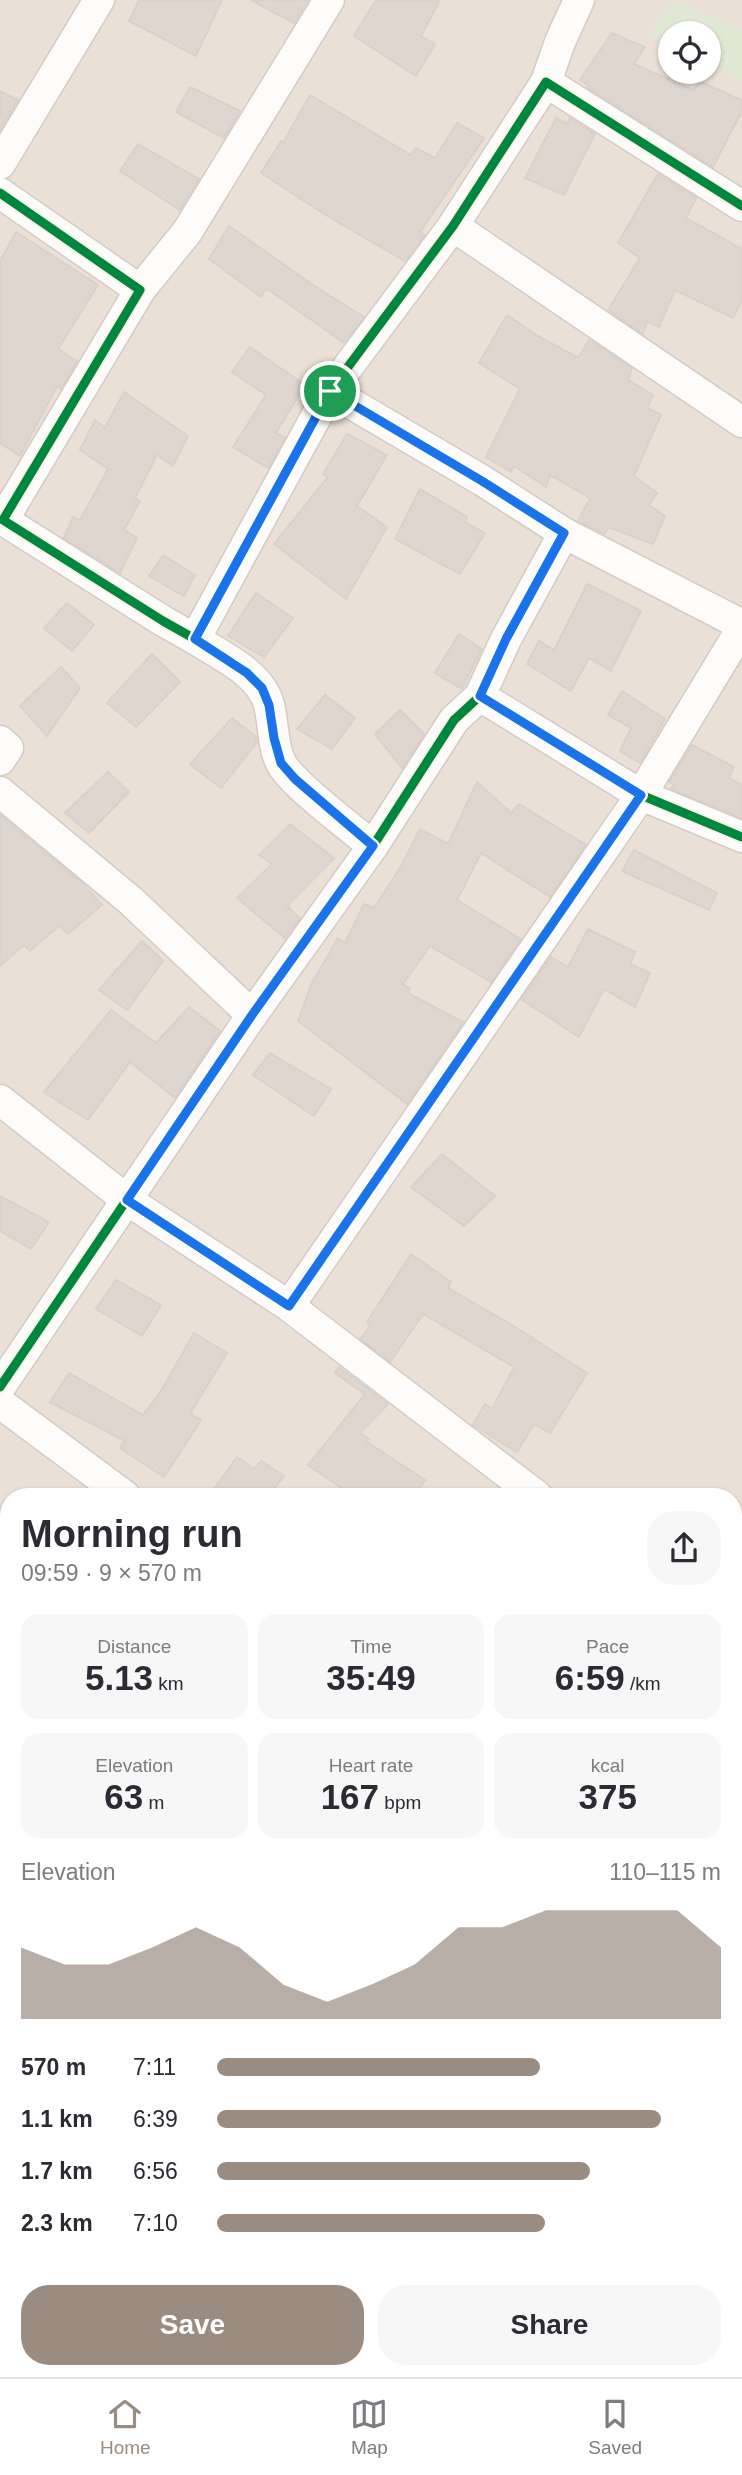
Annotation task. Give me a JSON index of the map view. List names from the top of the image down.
{
  "page": {
    "heading": ["Morning run", "09:59 · 9 × 570 m"],
    "stats": [
      ["Distance", "5.13 km"],
      ["Time", "35:49"],
      ["Pace", "6:59 /km"],
      ["Elevation", "63 m"],
      ["Heart rate", "167 bpm"],
      ["kcal", "375"]
    ],
    "chart": ["Elevation", "110–115 m"],
    "list": [
      {
        "name": "570 m",
        "note": "7:11"
      },
      {
        "name": "1.1 km",
        "note": "6:39"
      },
      {
        "name": "1.7 km",
        "note": "6:56"
      },
      {
        "name": "2.3 km",
        "note": "7:10"
      }
    ],
    "buttons": ["Save", "Share"],
    "tabs": ["Home", "Map", "Saved"]
  }
}
